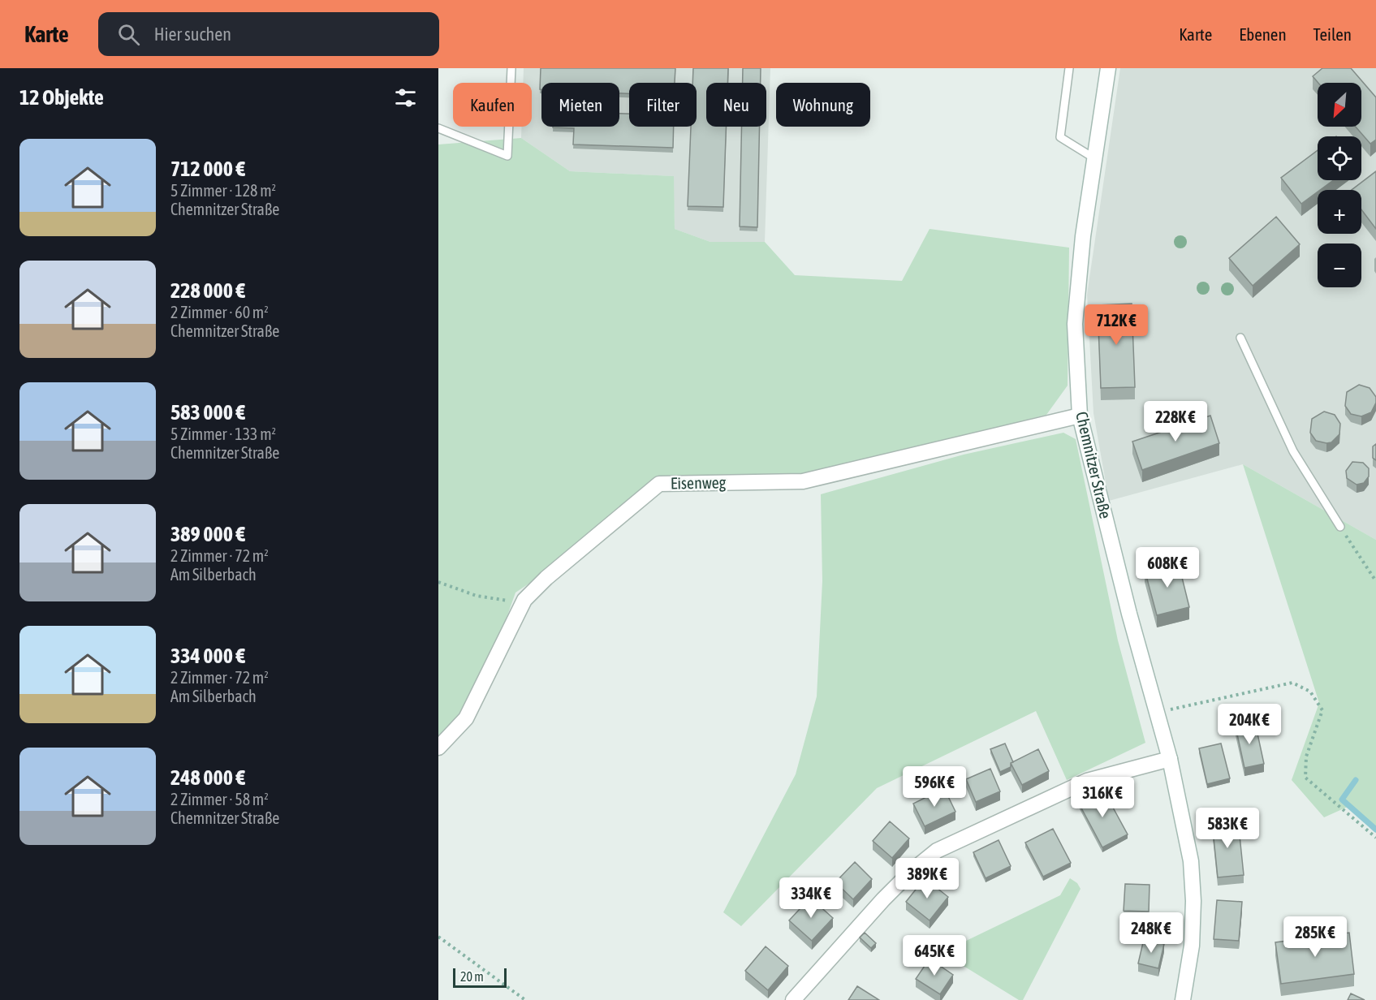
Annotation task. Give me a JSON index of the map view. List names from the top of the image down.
{
  "streets": {
    "street": ["Chemnitzer Straße", "Eisenweg"]
  },
  "crossings": [
    ["Chemnitzer Straße", "Eisenweg"]
  ],
  "scale_bar": "20 m",
  "north": "bottom left",
  "page": {
    "header": "Karte",
    "search": "Hier suchen",
    "nav": ["Karte", "Ebenen", "Teilen"],
    "heading": "12 Objekte",
    "map_buttons": ["+", "−"],
    "chip": [
      "Kaufen",
      "Mieten",
      "Filter",
      "Neu",
      "Wohnung"
    ],
    "list": [
      {
        "name": "712 000 €",
        "note": "5 Zimmer · 128 m² · Chemnitzer Straße"
      },
      {
        "name": "228 000 €",
        "note": "2 Zimmer · 60 m² · Chemnitzer Straße"
      },
      {
        "name": "583 000 €",
        "note": "5 Zimmer · 133 m² · Chemnitzer Straße"
      },
      {
        "name": "389 000 €",
        "note": "2 Zimmer · 72 m² · Am Silberbach"
      },
      {
        "name": "334 000 €",
        "note": "2 Zimmer · 72 m² · Am Silberbach"
      },
      {
        "name": "248 000 €",
        "note": "2 Zimmer · 58 m² · Chemnitzer Straße"
      }
    ],
    "price": [
      "712K €",
      "228K €",
      "608K €",
      "204K €",
      "596K €",
      "316K €",
      "583K €",
      "389K €",
      "334K €",
      "248K €",
      "285K €",
      "645K €"
    ],
    "scale": "20 m"
  }
}
